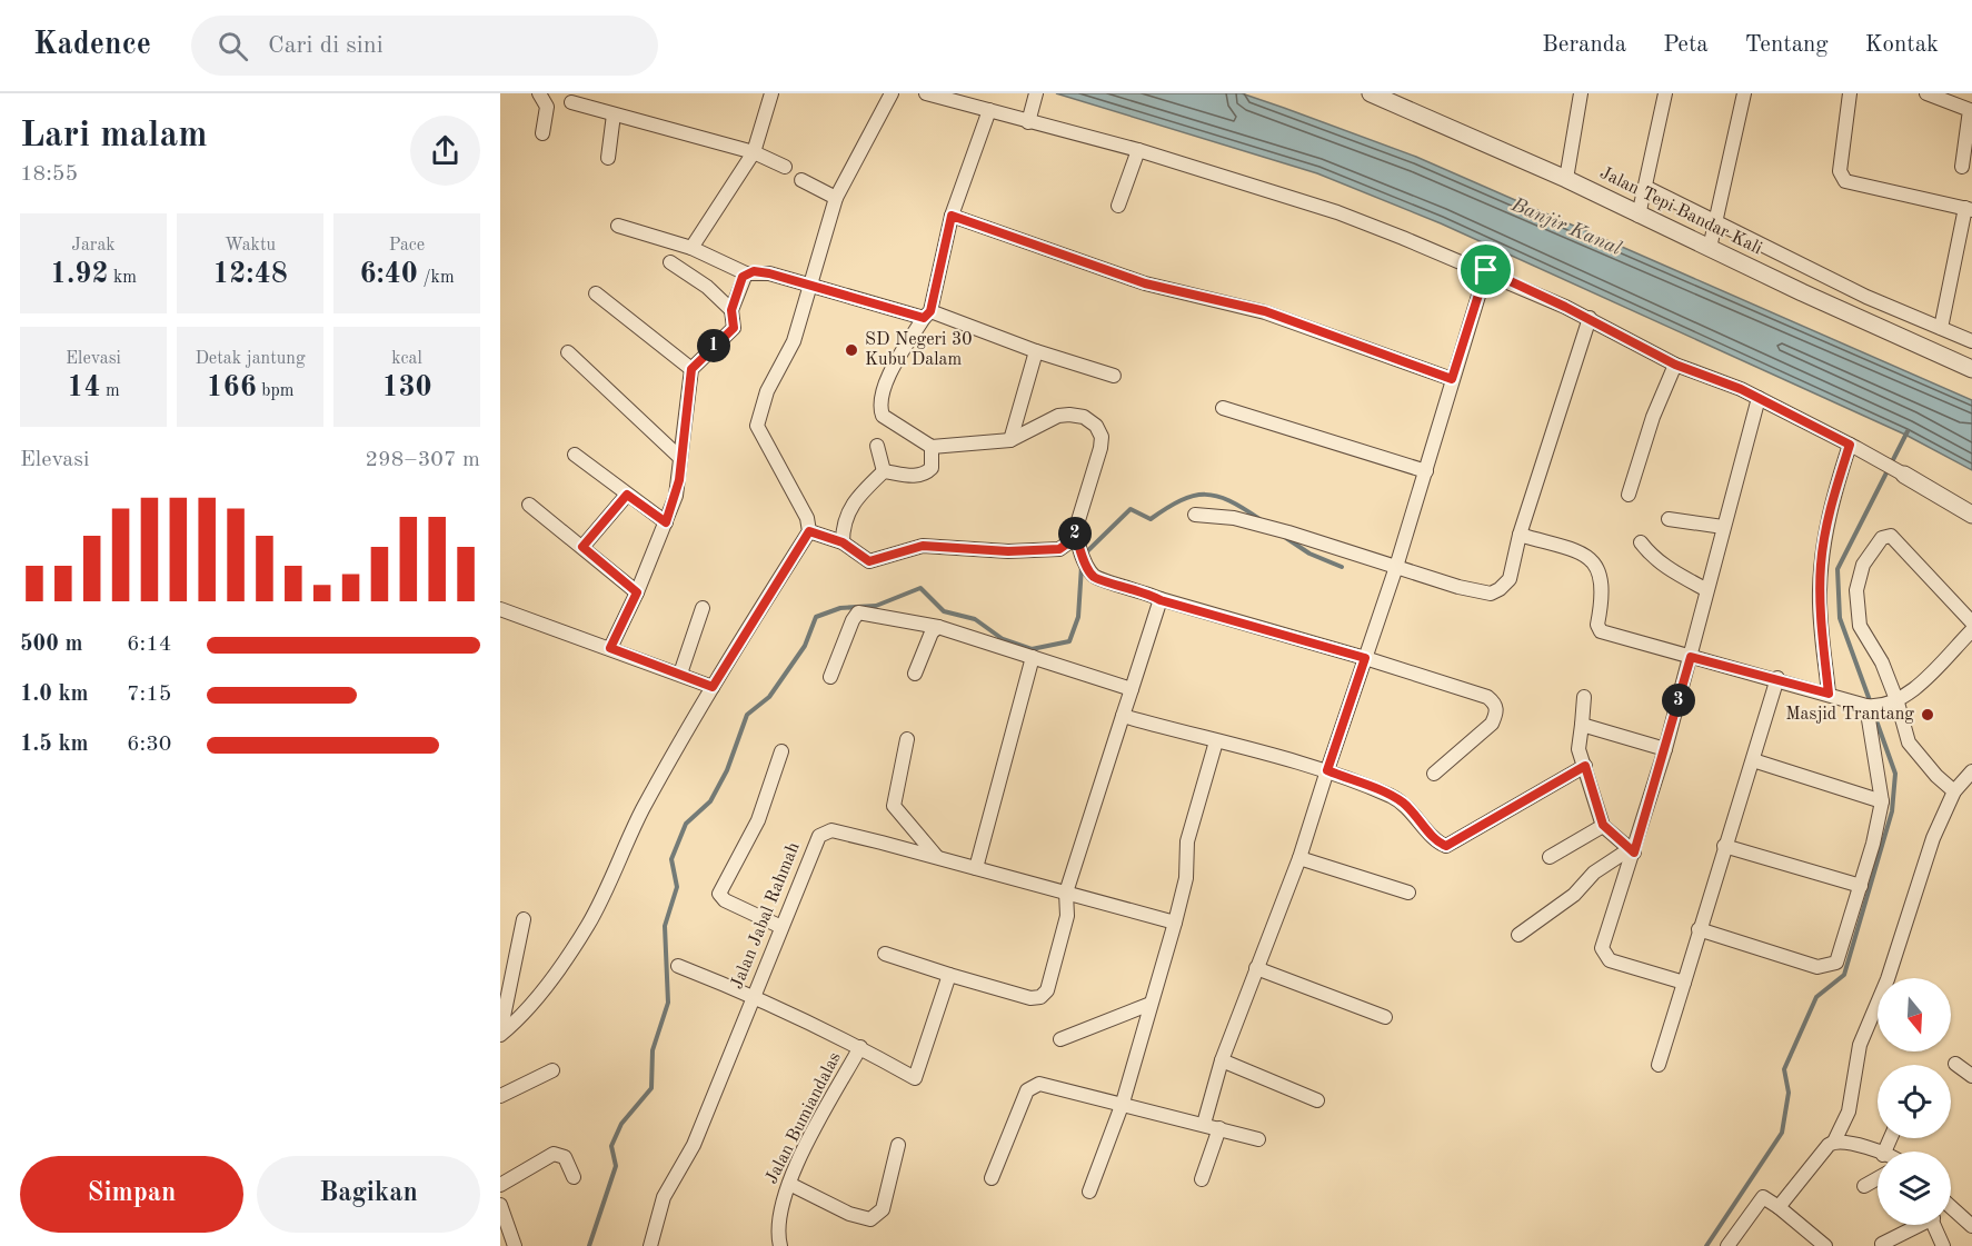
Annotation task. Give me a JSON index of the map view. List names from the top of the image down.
{
  "streets": {
    "street": ["Jalan Tepi Bandar Kali", "Jalan Jabal Rahmah", "Jalan Bumiandalas"]
  },
  "water": ["Banjir Kanal"],
  "places": ["SD Negeri 30 Kubu Dalam", "Masjid Trantang"],
  "north": "bottom",
  "page": {
    "header": "Kadence",
    "search": "Cari di sini",
    "nav": [
      "Beranda",
      "Peta",
      "Tentang",
      "Kontak"
    ],
    "heading": ["Lari malam", "18:55"],
    "stats": [
      ["Jarak", "1.92 km"],
      ["Waktu", "12:48"],
      ["Pace", "6:40 /km"],
      ["Elevasi", "14 m"],
      ["Detak jantung", "166 bpm"],
      ["kcal", "130"]
    ],
    "pins": ["1", "2", "3"],
    "chart": ["Elevasi", "298–307 m"],
    "list": [
      {
        "name": "500 m",
        "note": "6:14"
      },
      {
        "name": "1.0 km",
        "note": "7:15"
      },
      {
        "name": "1.5 km",
        "note": "6:30"
      }
    ],
    "buttons": ["Simpan", "Bagikan"]
  }
}
